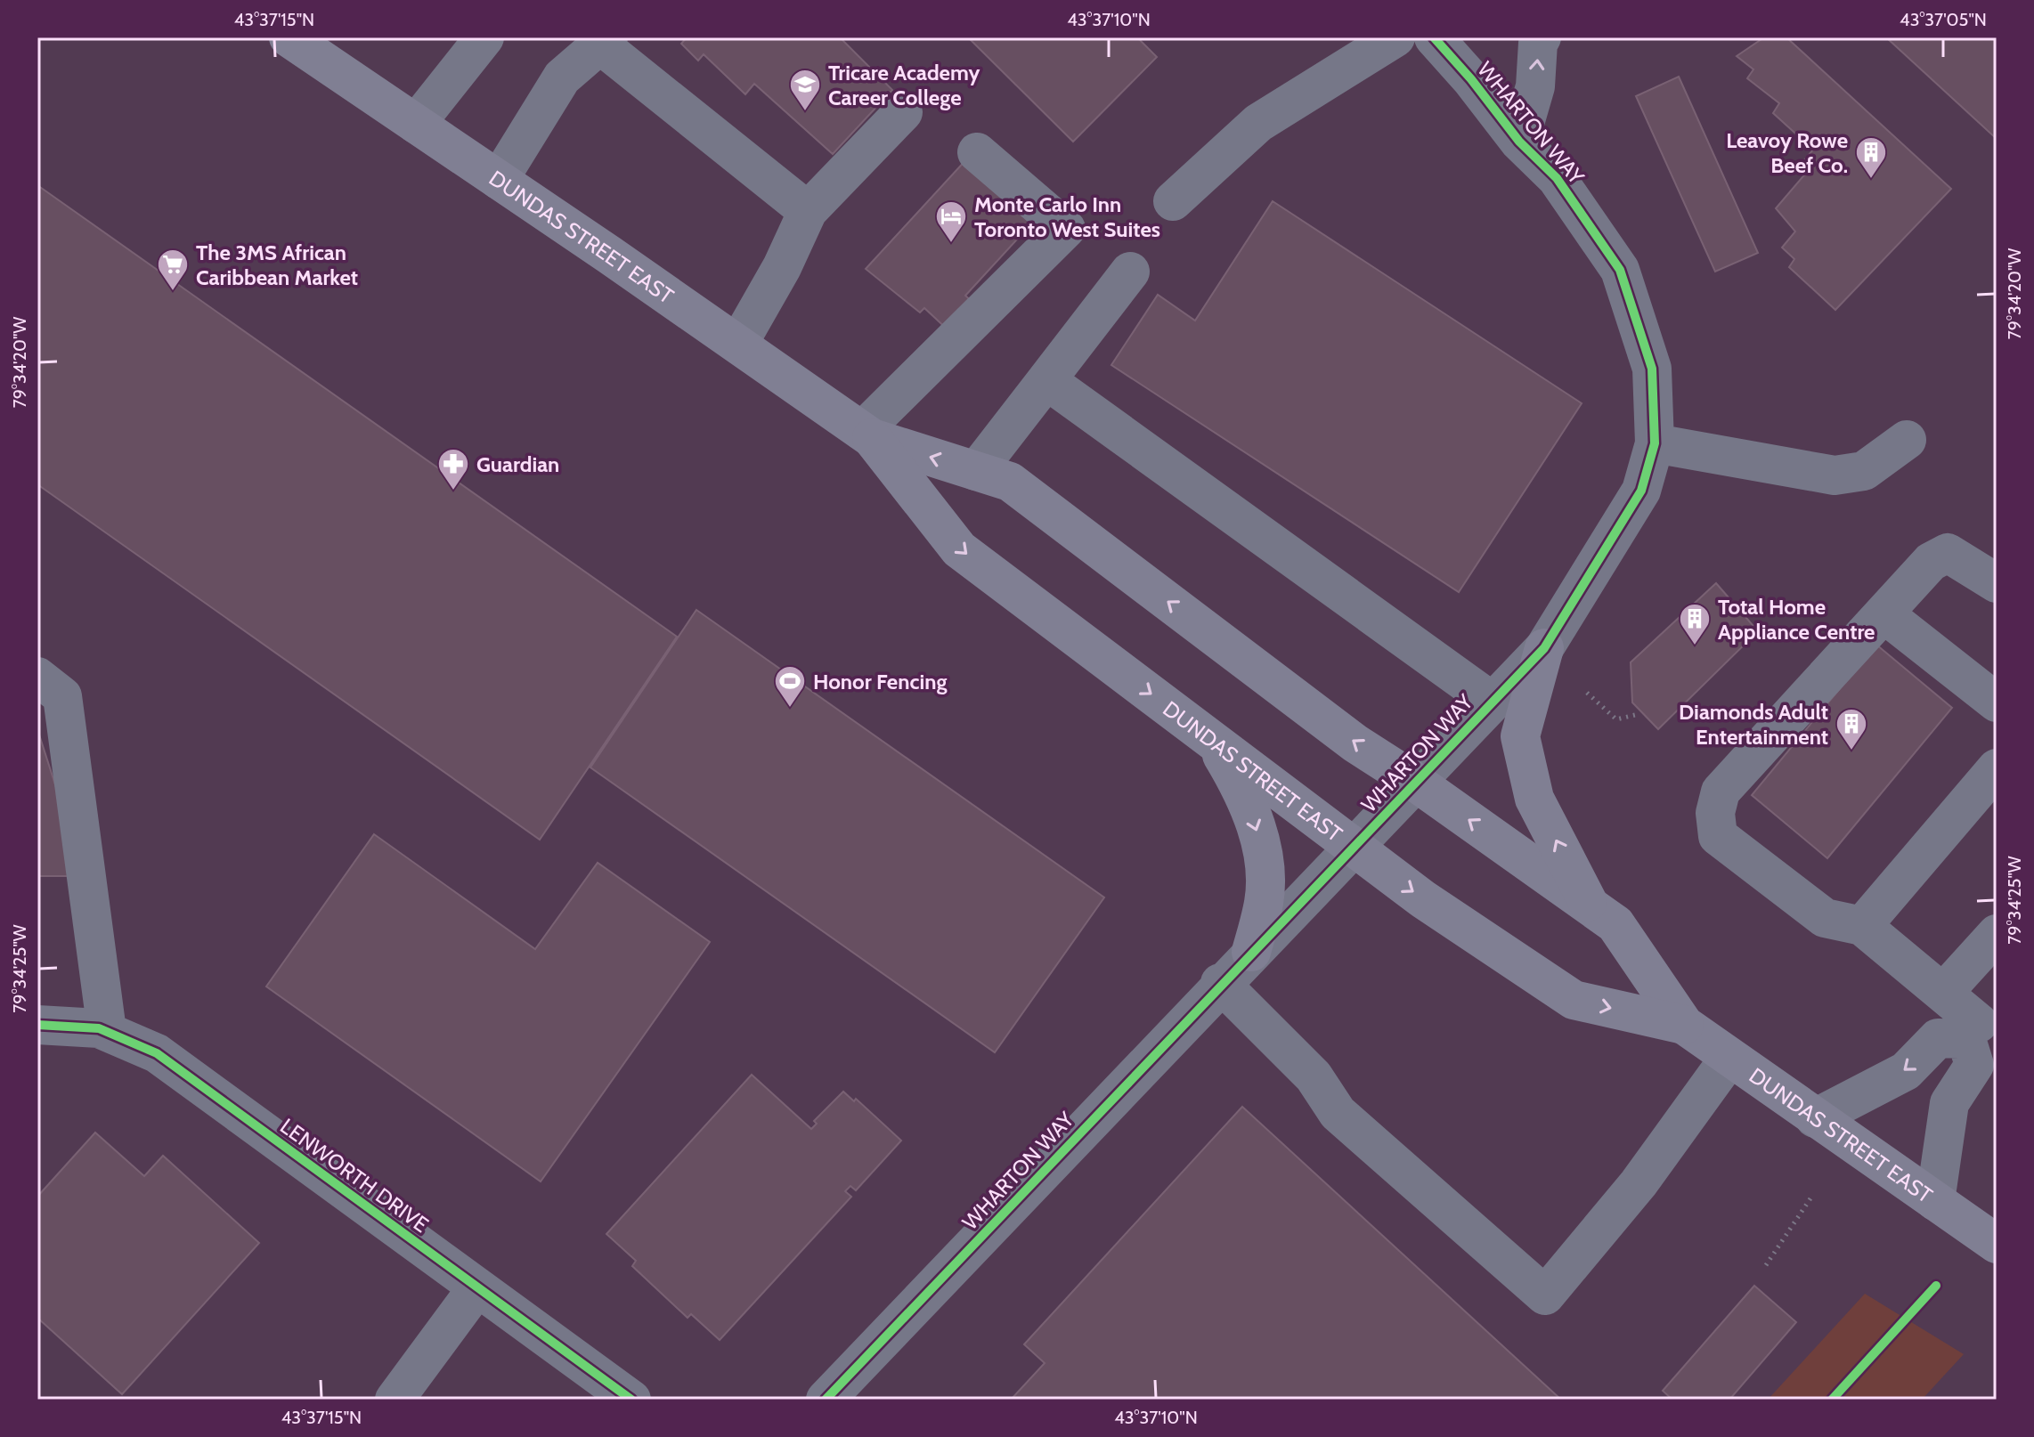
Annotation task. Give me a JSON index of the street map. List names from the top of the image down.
{
  "streets": {
    "main road": ["DUNDAS STREET EAST"],
    "street": ["WHARTON WAY", "LENWORTH DRIVE"]
  },
  "crossings": [
    ["WHARTON WAY", "DUNDAS STREET EAST"]
  ],
  "places": {
    "school or university": ["Tricare Academy Career College"],
    "building": ["Leavoy Rowe Beef Co.", "Total Home Appliance Centre", "Diamonds Adult Entertainment"],
    "hotel": ["Monte Carlo Inn Toronto West Suites"],
    "supermarket": ["The 3MS African Caribbean Market"],
    "pharmacy": ["Guardian"],
    "sports": ["Honor Fencing"]
  },
  "coordinates": [
    "43°37'15\"N",
    "43°37'10\"N",
    "43°37'05\"N",
    "79°34'20\"W",
    "79°34'25\"W"
  ]
}
